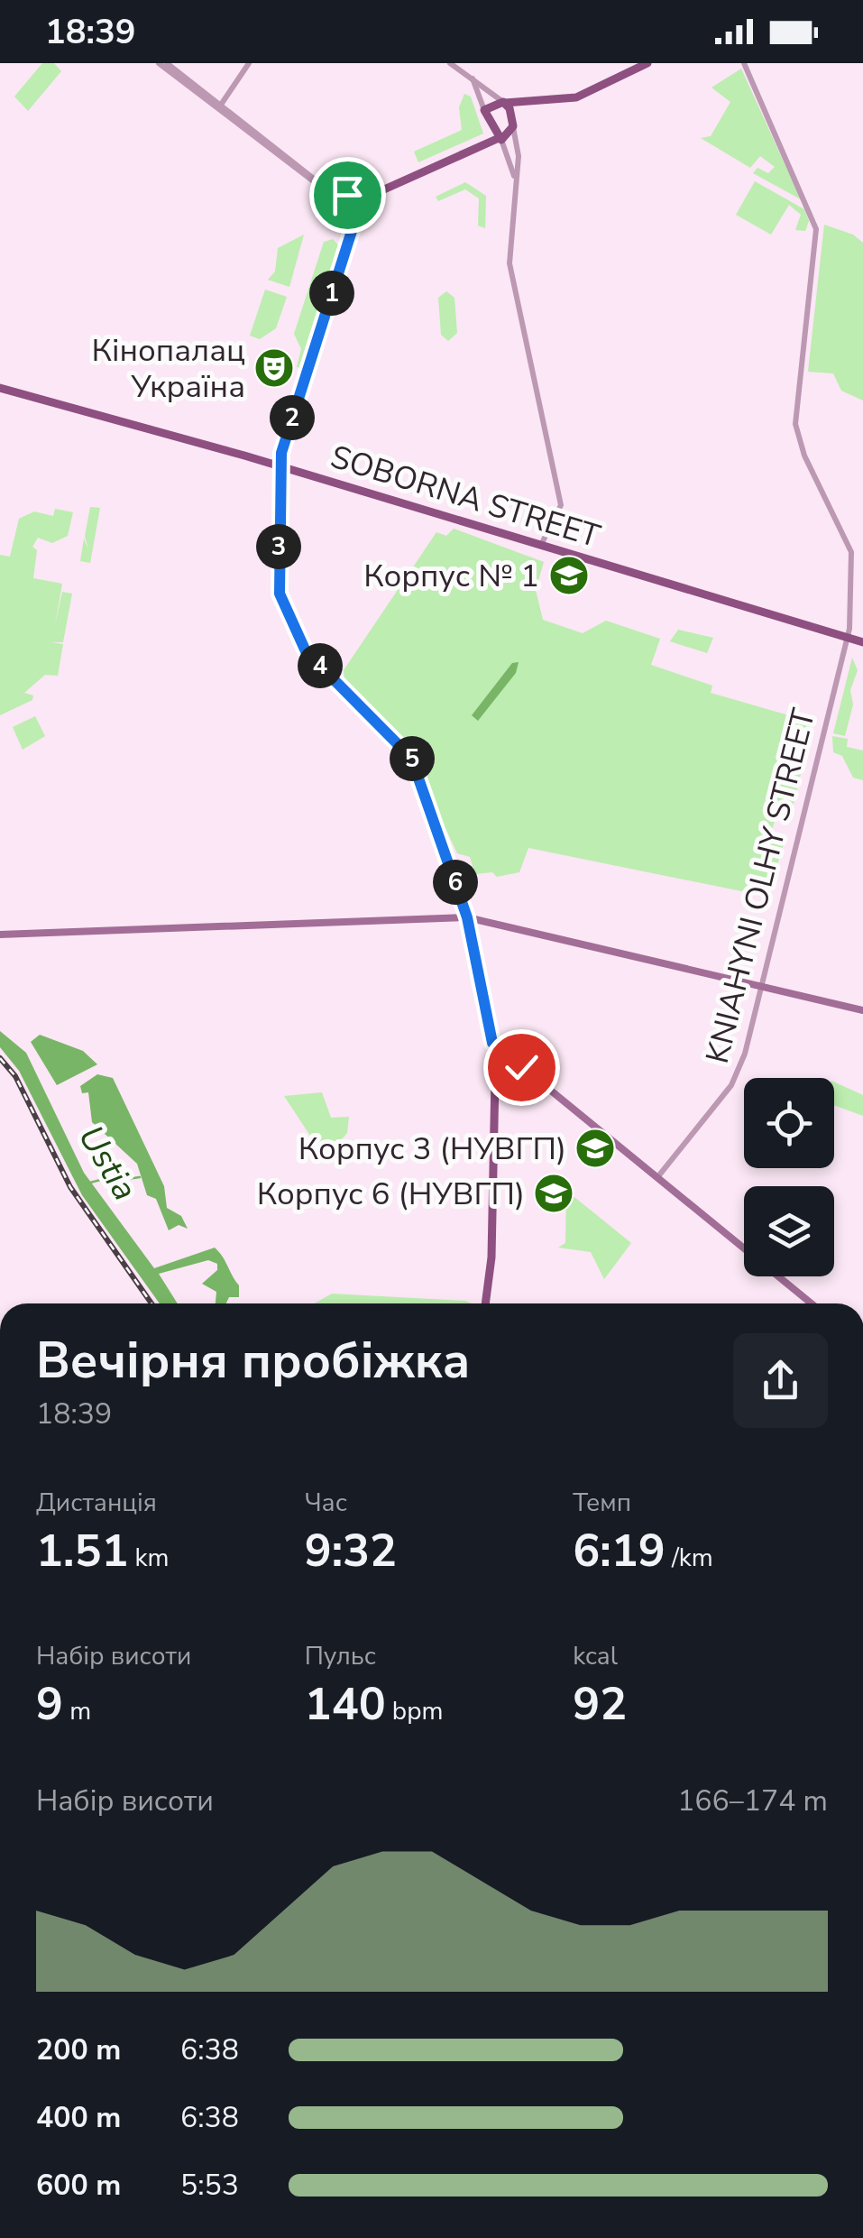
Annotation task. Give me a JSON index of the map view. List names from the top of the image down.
{
  "streets": {
    "main road": ["SOBORNA STREET"],
    "street": ["KNIAHYNI OLHY STREET"]
  },
  "crossings": [
    ["SOBORNA STREET", "KNIAHYNI OLHY STREET"]
  ],
  "water": ["Ustia"],
  "places": {
    "theatre": ["Кінопалац Україна"],
    "school or university": ["Корпус № 1", "Корпус 3 (НУВГП)", "Корпус 6 (НУВГП)"]
  },
  "page": {
    "status": "18:39",
    "pins": [
      "1",
      "2",
      "3",
      "4",
      "5",
      "6"
    ],
    "heading": ["Вечірня пробіжка", "18:39"],
    "stats": [
      ["Дистанція", "1.51 km"],
      ["Час", "9:32"],
      ["Темп", "6:19 /km"],
      ["Набір висоти", "9 m"],
      ["Пульс", "140 bpm"],
      ["kcal", "92"]
    ],
    "chart": ["Набір висоти", "166–174 m"],
    "list": [
      {
        "name": "200 m",
        "note": "6:38"
      },
      {
        "name": "400 m",
        "note": "6:38"
      },
      {
        "name": "600 m",
        "note": "5:53"
      }
    ]
  }
}
